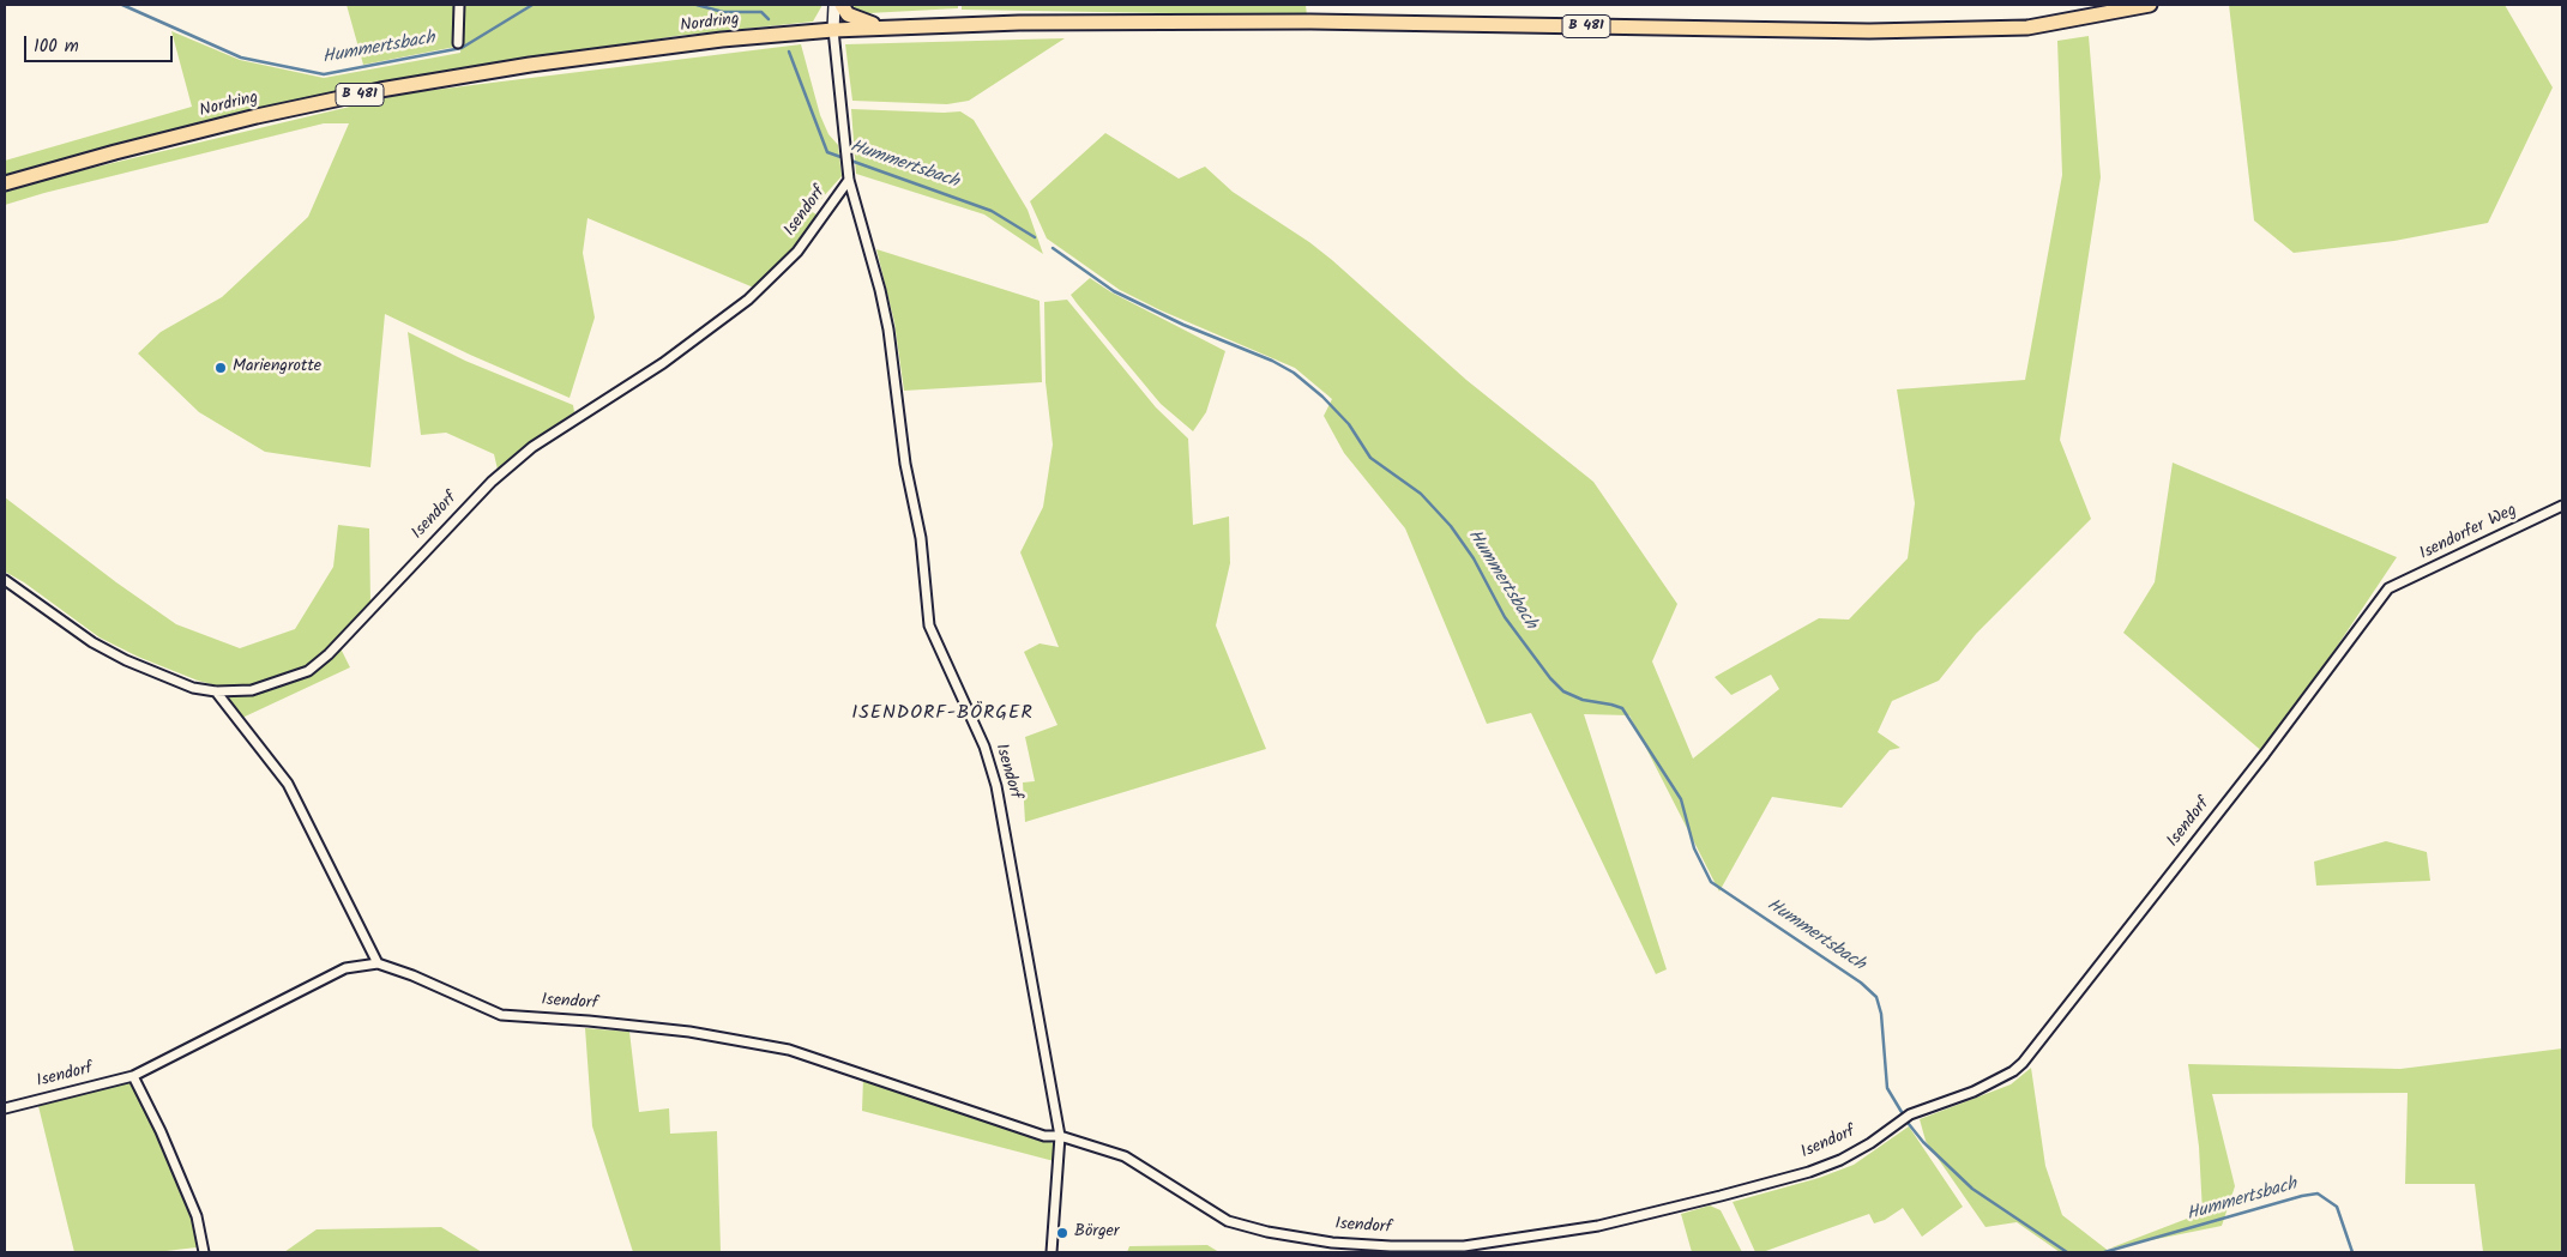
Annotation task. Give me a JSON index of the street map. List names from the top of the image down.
{
  "streets": {
    "main road": ["Nordring", "B 481"],
    "street": ["Isendorf", "Isendorfer Weg"]
  },
  "crossings": [
    ["Nordring", "Isendorf"],
    ["Isendorf", "Isendorfer Weg"]
  ],
  "districts": ["ISENDORF-BÖRGER"],
  "water": ["Hummertsbach"],
  "places": ["Mariengrotte", "Börger"],
  "scale_bar": "100 m"
}
